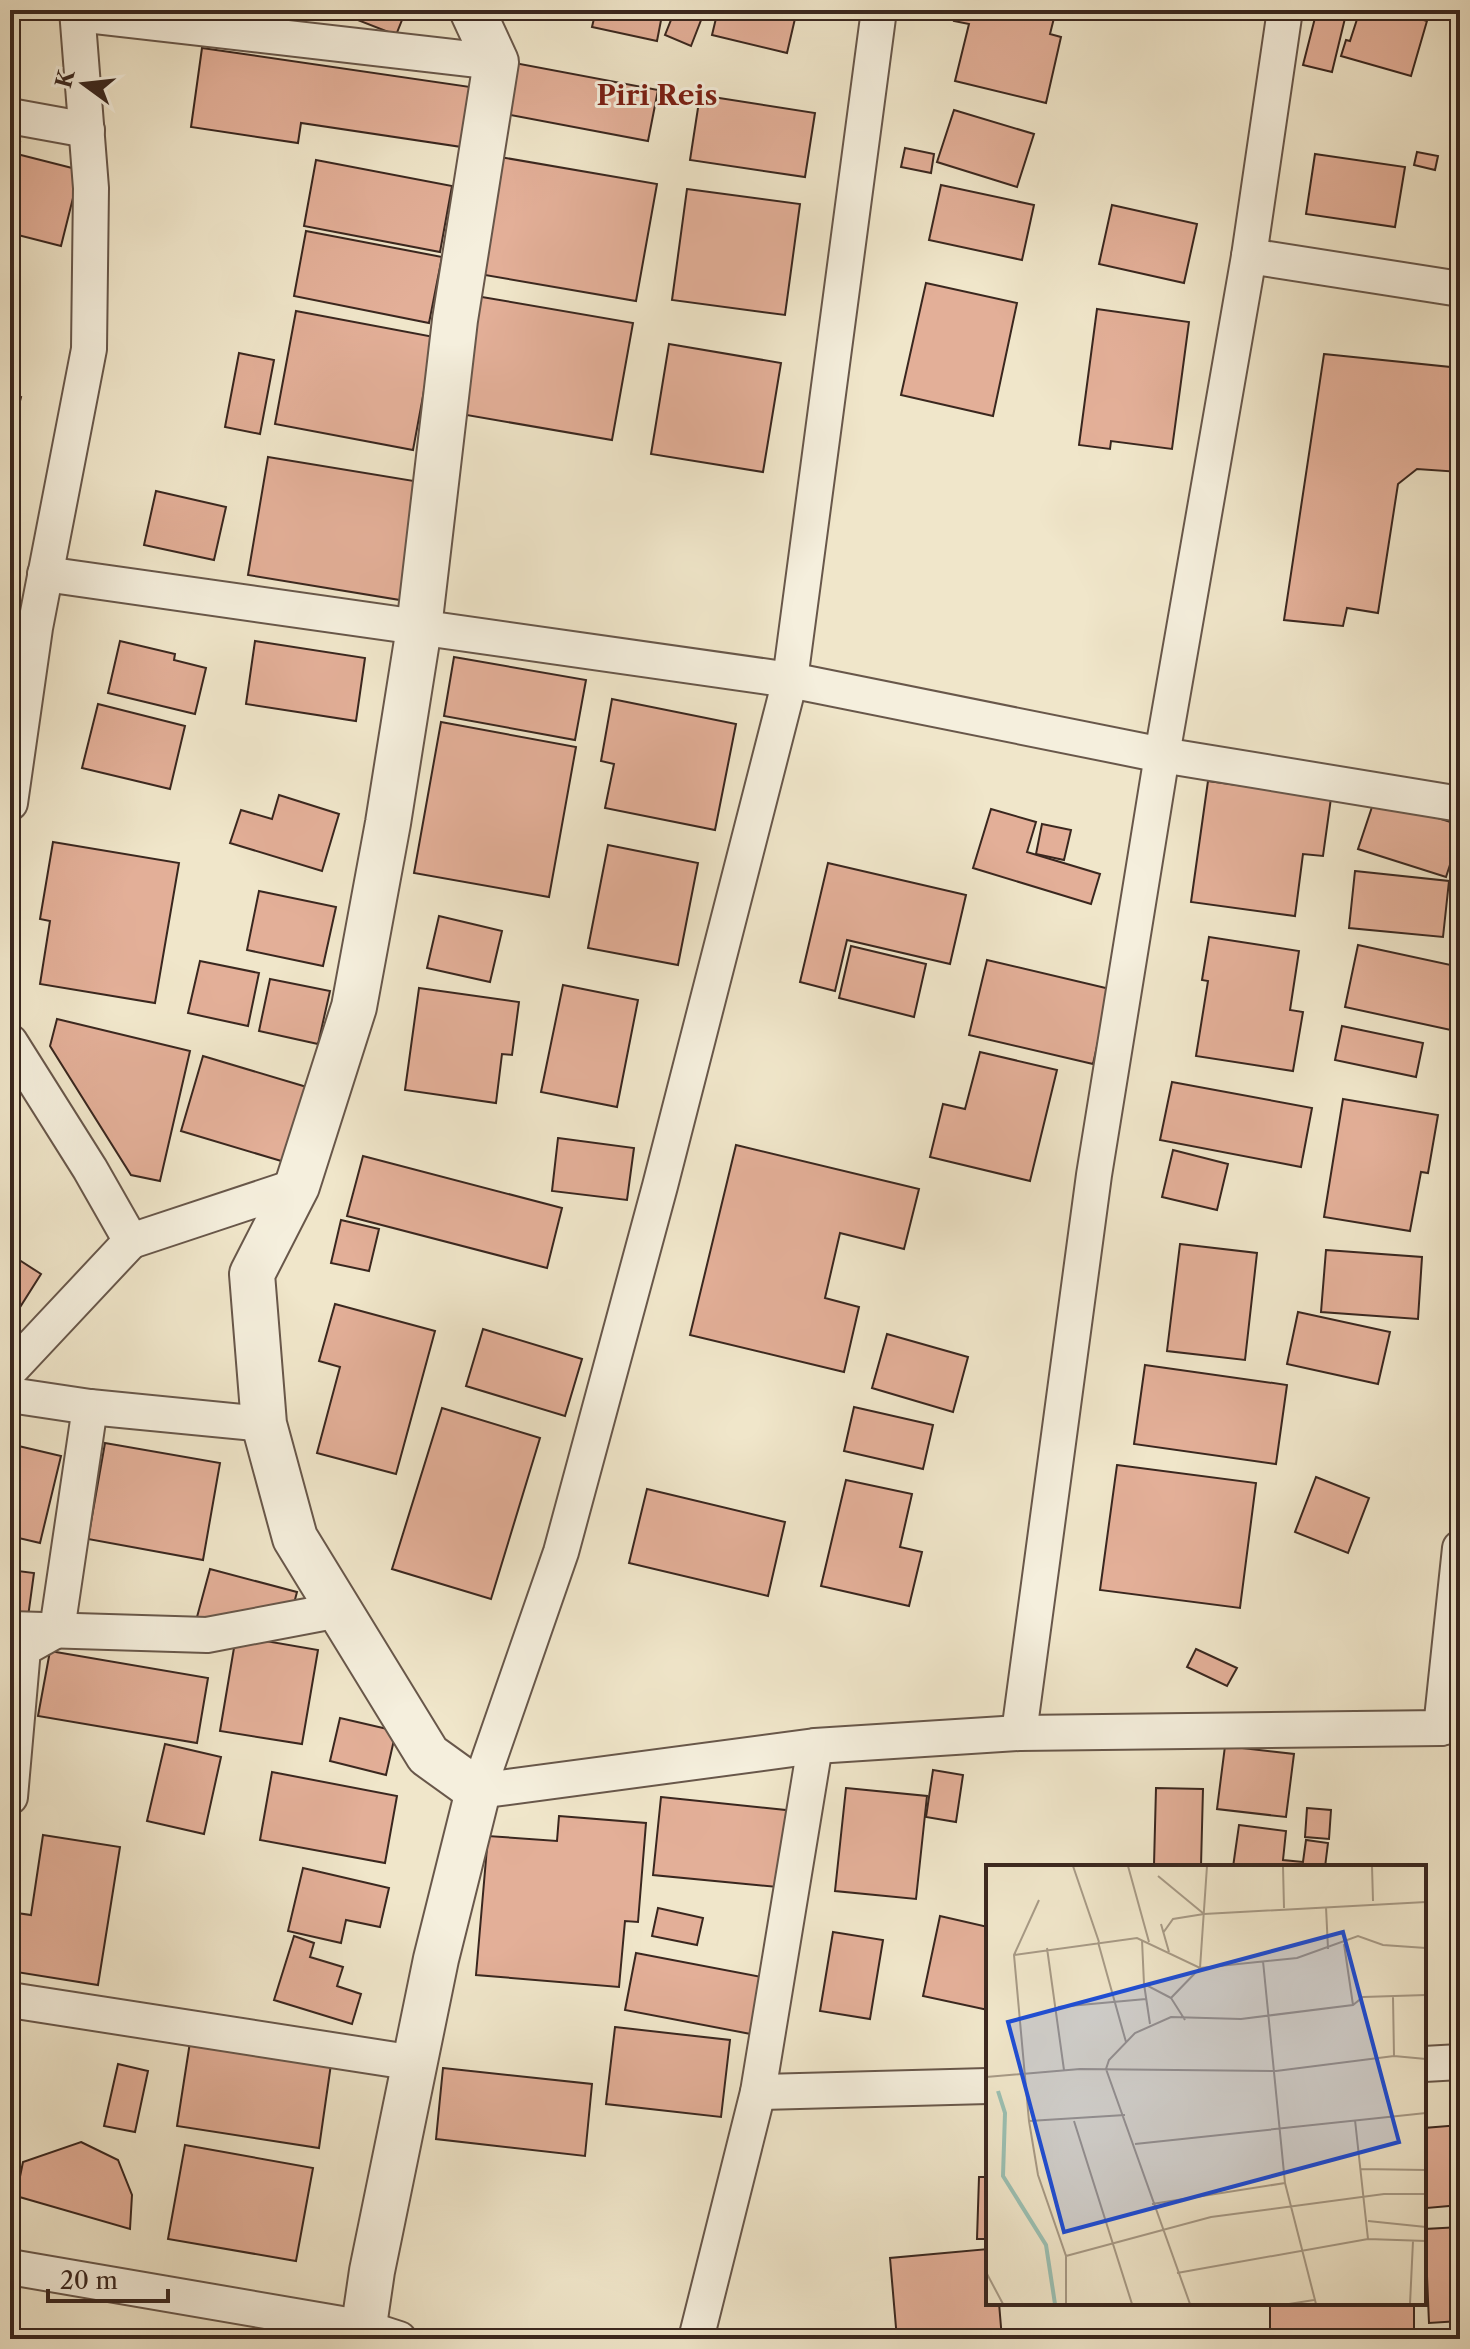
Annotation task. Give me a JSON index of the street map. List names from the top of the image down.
{
  "districts": ["Piri Reis"],
  "scale_bar": "20 m",
  "north": "left"
}
